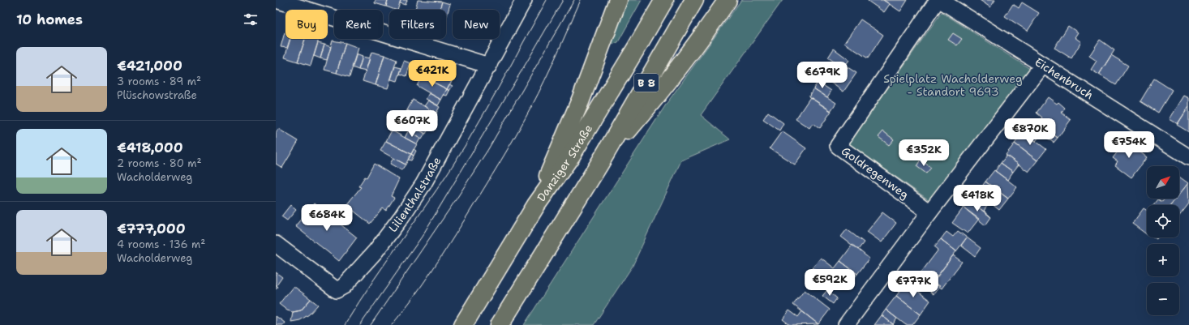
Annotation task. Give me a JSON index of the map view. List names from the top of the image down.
{
  "streets": {
    "highway": ["B 8", "Danziger Straße"],
    "street": ["Eichenbruch", "Goldregenweg", "Lilienthalstraße"]
  },
  "crossings": [
    ["Eichenbruch", "Goldregenweg"]
  ],
  "parks": ["Spielplatz Wacholderweg - Standort 9693"],
  "north": "top right",
  "page": {
    "heading": "10 homes",
    "chip": [
      "Buy",
      "Rent",
      "Filters",
      "New"
    ],
    "list": [
      {
        "name": "€421,000",
        "note": "3 rooms · 89 m² · Plüschowstraße"
      },
      {
        "name": "€418,000",
        "note": "2 rooms · 80 m² · Wacholderweg"
      },
      {
        "name": "€777,000",
        "note": "4 rooms · 136 m² · Wacholderweg"
      }
    ],
    "price": [
      "€421K",
      "€679K",
      "€607K",
      "€870K",
      "€754K",
      "€352K",
      "€418K",
      "€684K",
      "€592K",
      "€777K"
    ],
    "map_buttons": ["+", "−"]
  }
}
